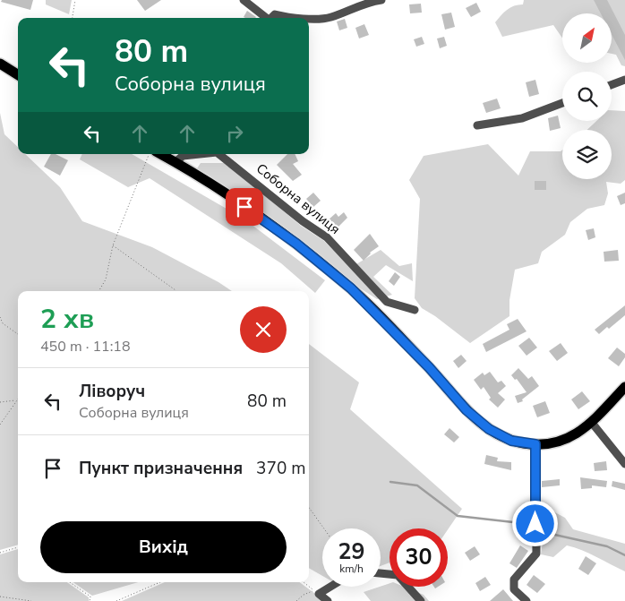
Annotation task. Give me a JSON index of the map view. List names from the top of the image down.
{
  "streets": {
    "street": ["Соборна вулиця"]
  },
  "north": "top right",
  "page": {
    "turn": ["80 m", "Соборна вулиця"],
    "heading": ["2 хв", "450 m · 11:18"],
    "list": [
      {
        "name": "Ліворуч",
        "note": "Соборна вулиця",
        "value": "80 m"
      },
      {
        "name": "Пункт призначення",
        "value": "370 m"
      }
    ],
    "buttons": "Вихід",
    "speed": "29 km/h",
    "limit": "30"
  }
}
